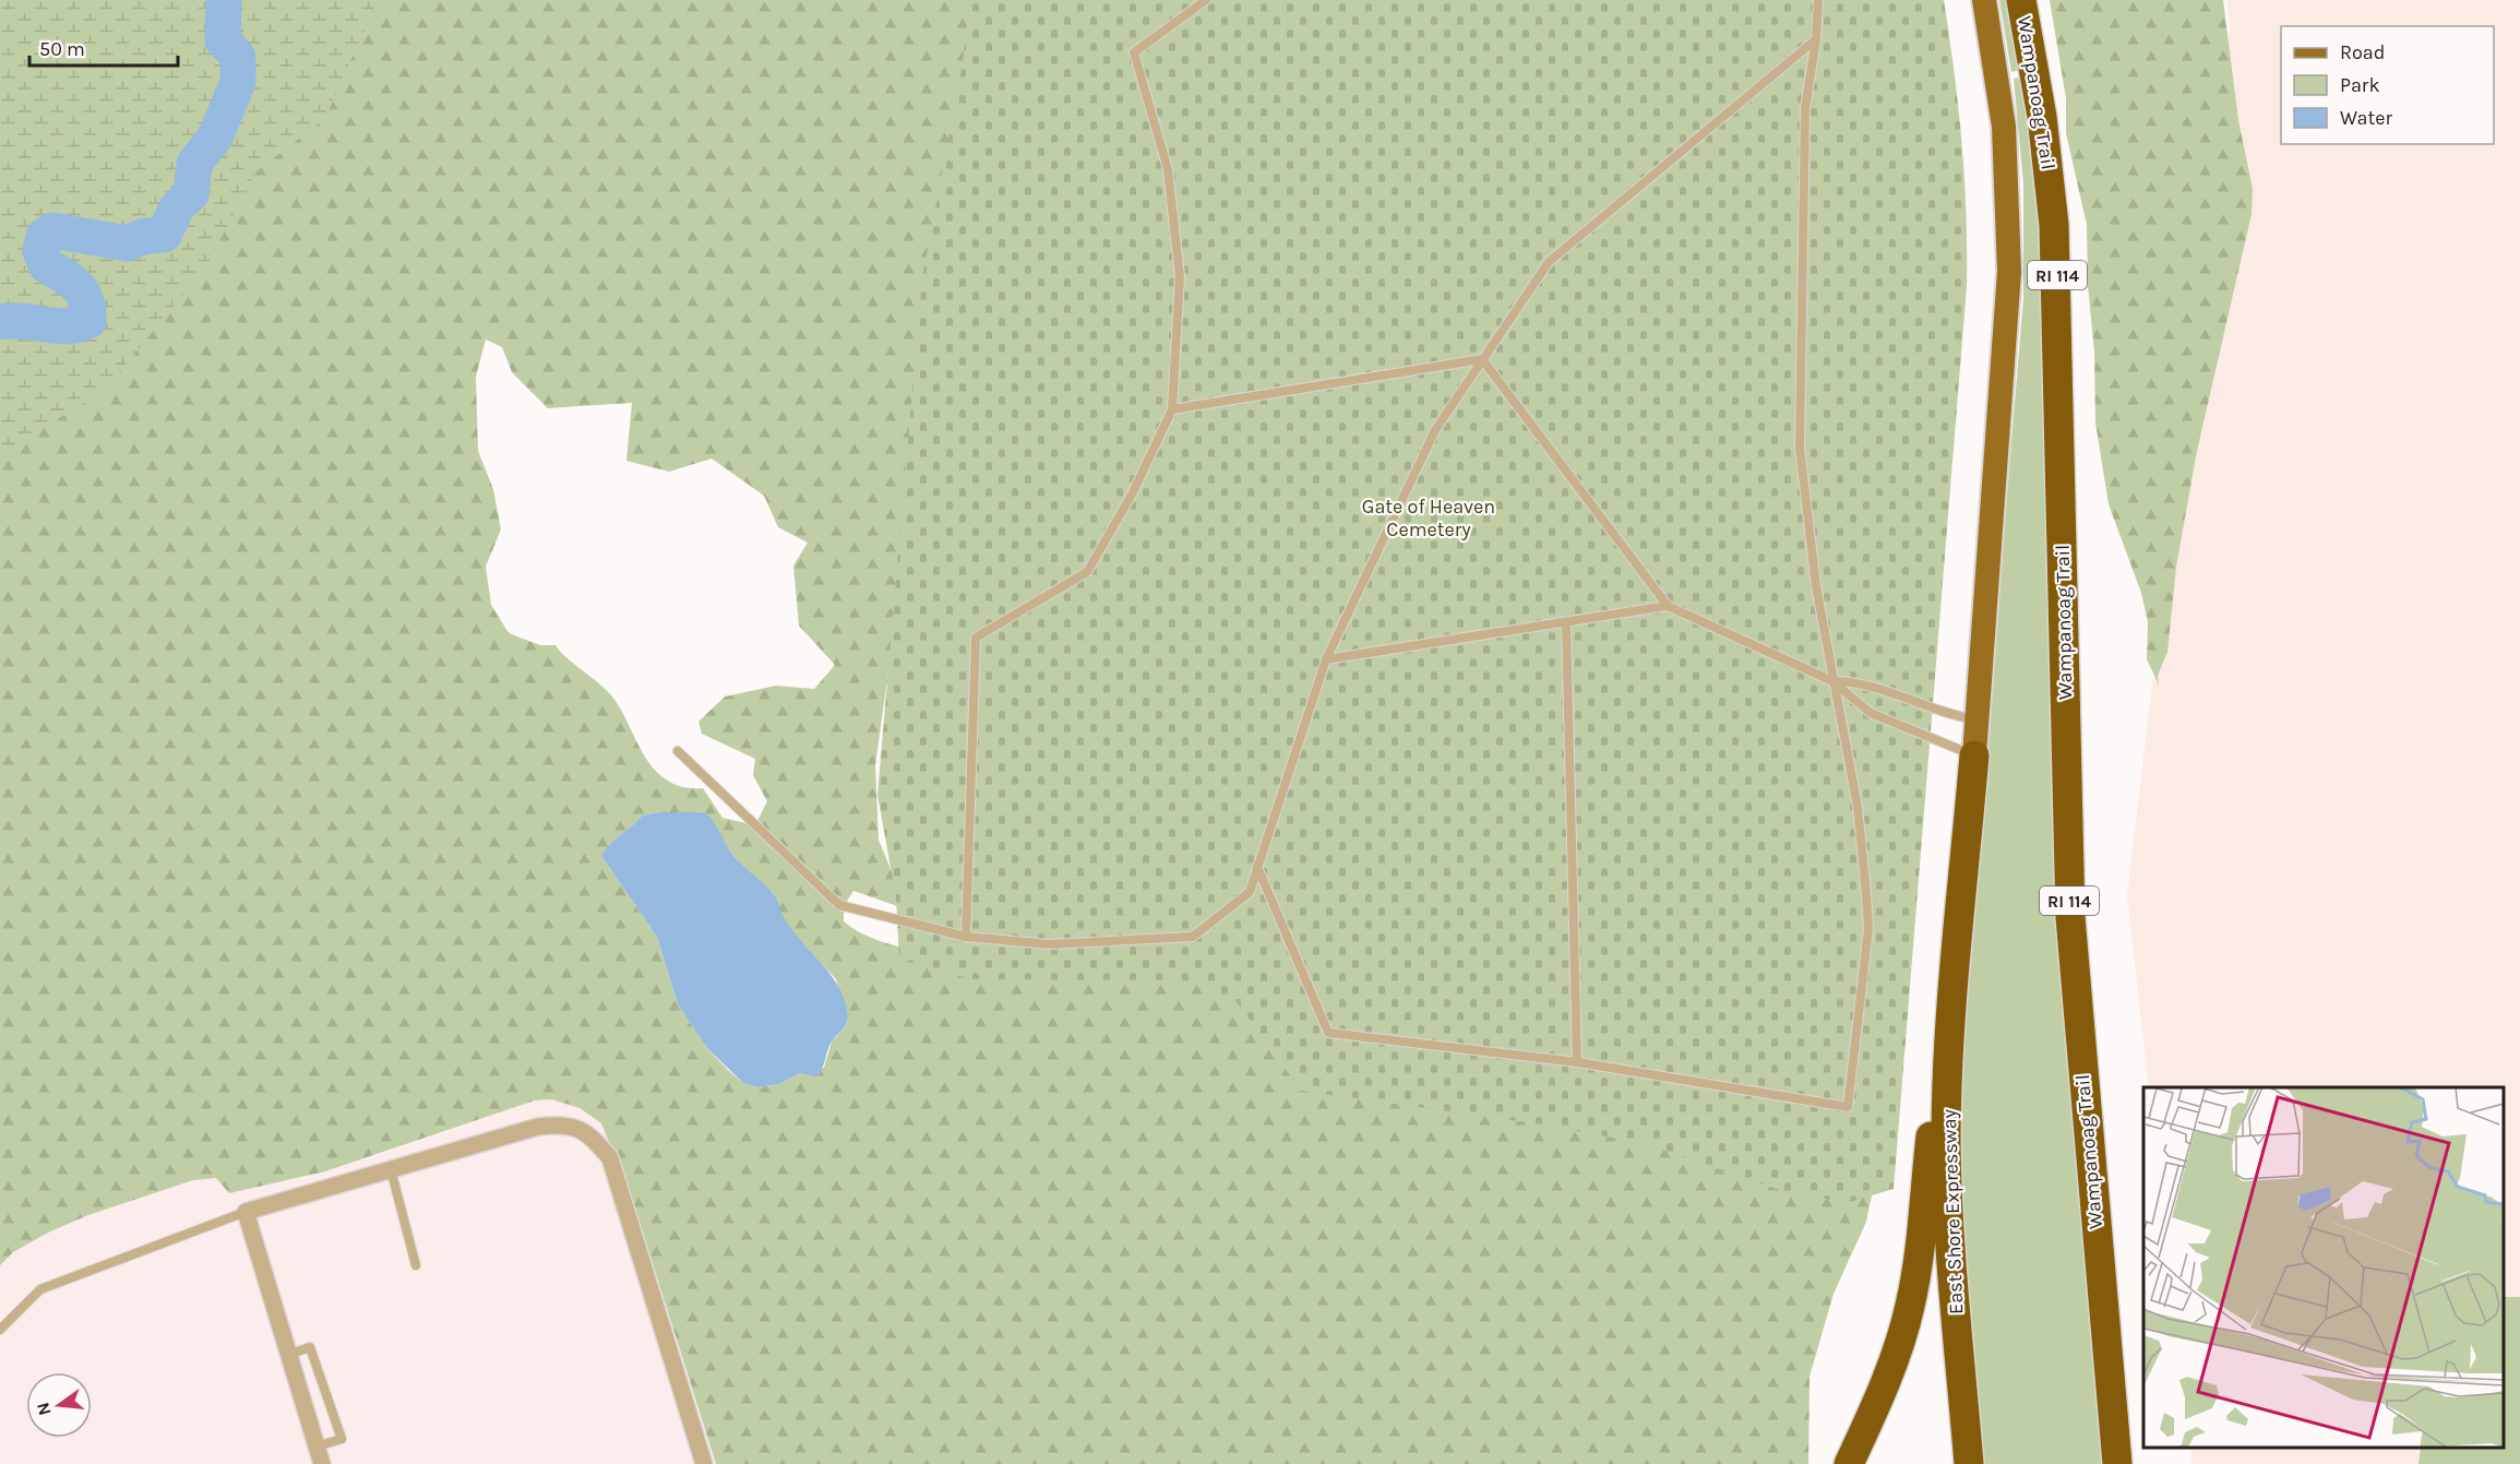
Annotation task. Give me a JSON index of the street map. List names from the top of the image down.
{
  "streets": {
    "highway": ["Wampanoag Trail", "RI 114", "East Shore Expressway"]
  },
  "crossings": [
    ["Wampanoag Trail", "RI 114"],
    ["Wampanoag Trail", "East Shore Expressway"],
    ["RI 114", "East Shore Expressway"]
  ],
  "parks": ["Gate of Heaven Cemetery"],
  "legend": ["Road", "Park", "Water"],
  "scale_bar": "50 m",
  "north": "left"
}
